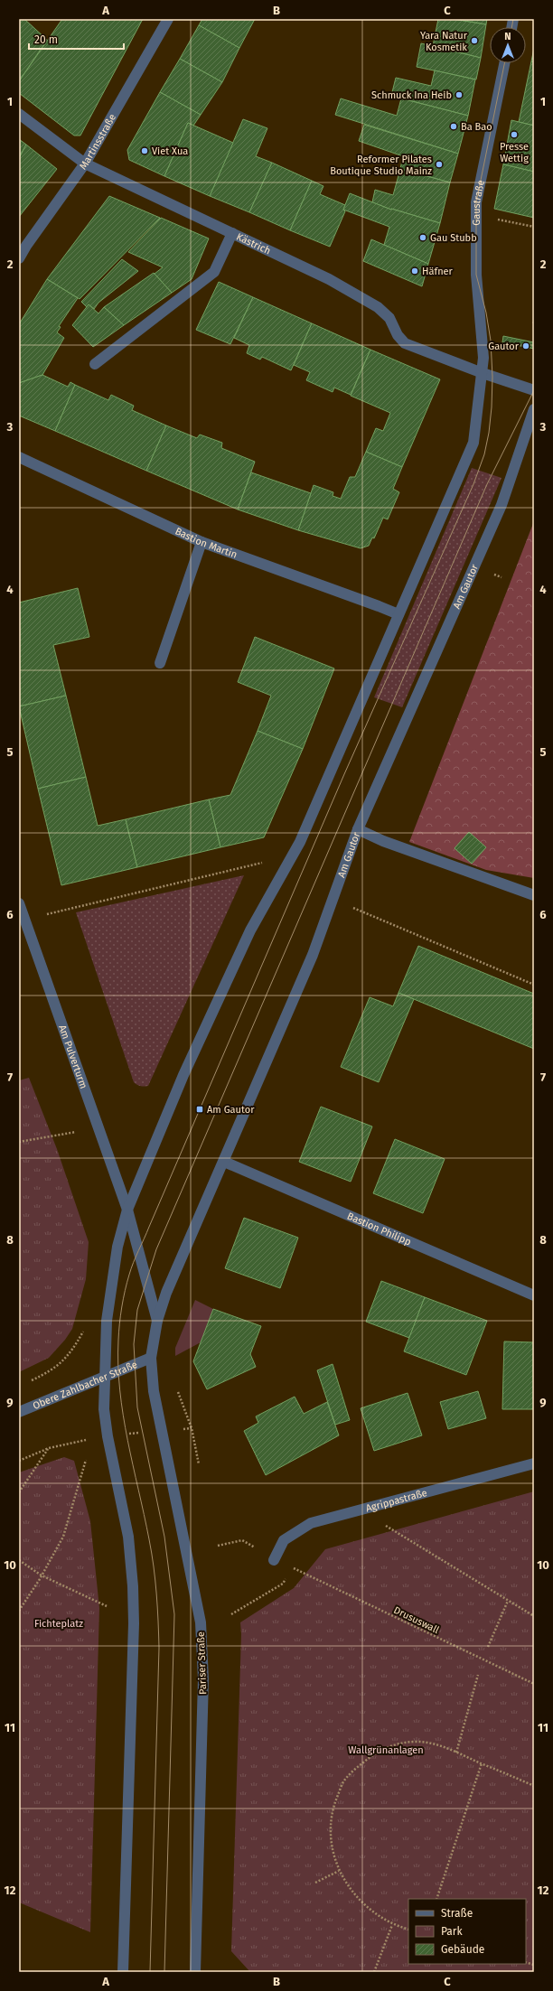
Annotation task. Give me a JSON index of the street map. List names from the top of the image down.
{
  "streets": {
    "street": [
      "Martinsstraße",
      "Gaustraße",
      "Kästrich",
      "Bastion Martin",
      "Am Gautor",
      "Am Pulverturm",
      "Bastion Philipp",
      "Obere Zahlbacher Straße",
      "Agrippastraße",
      "Pariser Straße"
    ],
    "path": ["Drususwall"]
  },
  "crossings": [
    ["Martinsstraße", "Kästrich"],
    ["Gaustraße", "Kästrich"],
    ["Am Gautor", "Am Pulverturm"],
    ["Am Gautor", "Bastion Philipp"],
    ["Am Gautor", "Obere Zahlbacher Straße"],
    ["Am Gautor", "Pariser Straße"],
    ["Obere Zahlbacher Straße", "Pariser Straße"]
  ],
  "parks": ["Fichteplatz", "Wallgrünanlagen"],
  "places": {
    "other": [
      "Yara Natur Kosmetik",
      "Schmuck Ina Heib",
      "Ba Bao",
      "Presse Wettig",
      "Viet Xua",
      "Reformer Pilates Boutique Studio Mainz",
      "Gau Stubb",
      "Häfner",
      "Gautor"
    ],
    "transit": ["Am Gautor"]
  },
  "legend": ["Straße", "Park", "Gebäude"],
  "scale_bar": "20 m",
  "north": "top",
  "grid": {
    "columns": ["A", "B", "C"],
    "rows": [
      "1",
      "2",
      "3",
      "4",
      "5",
      "6",
      "7",
      "8",
      "9",
      "10",
      "11",
      "12"
    ]
  }
}
